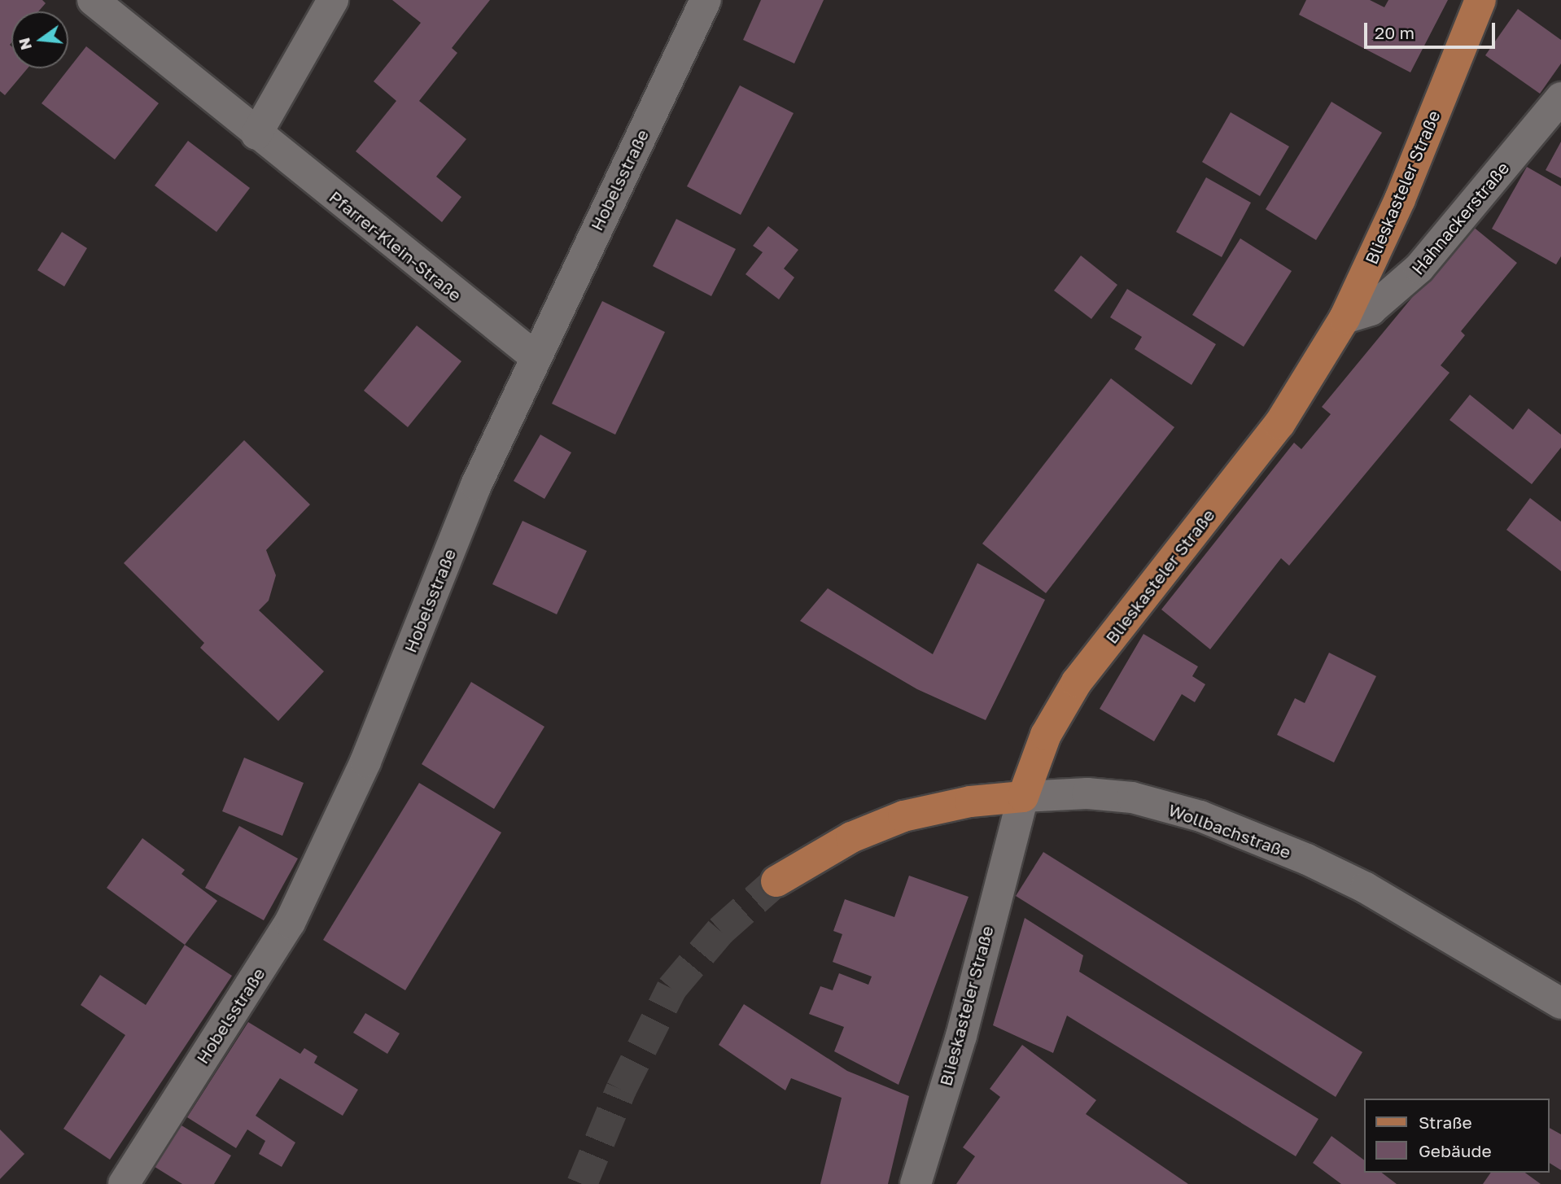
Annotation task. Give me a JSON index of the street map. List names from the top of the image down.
{
  "streets": {
    "main road": ["Blieskasteler Straße", "Wollbachstraße"],
    "street": ["Hobelsstraße", "Hahnackerstraße", "Pfarrer-Klein-Straße"]
  },
  "crossings": [
    ["Hobelsstraße", "Pfarrer-Klein-Straße"],
    ["Blieskasteler Straße", "Hahnackerstraße"],
    ["Blieskasteler Straße", "Wollbachstraße"]
  ],
  "legend": ["Straße", "Gebäude"],
  "scale_bar": "20 m",
  "north": "left"
}
